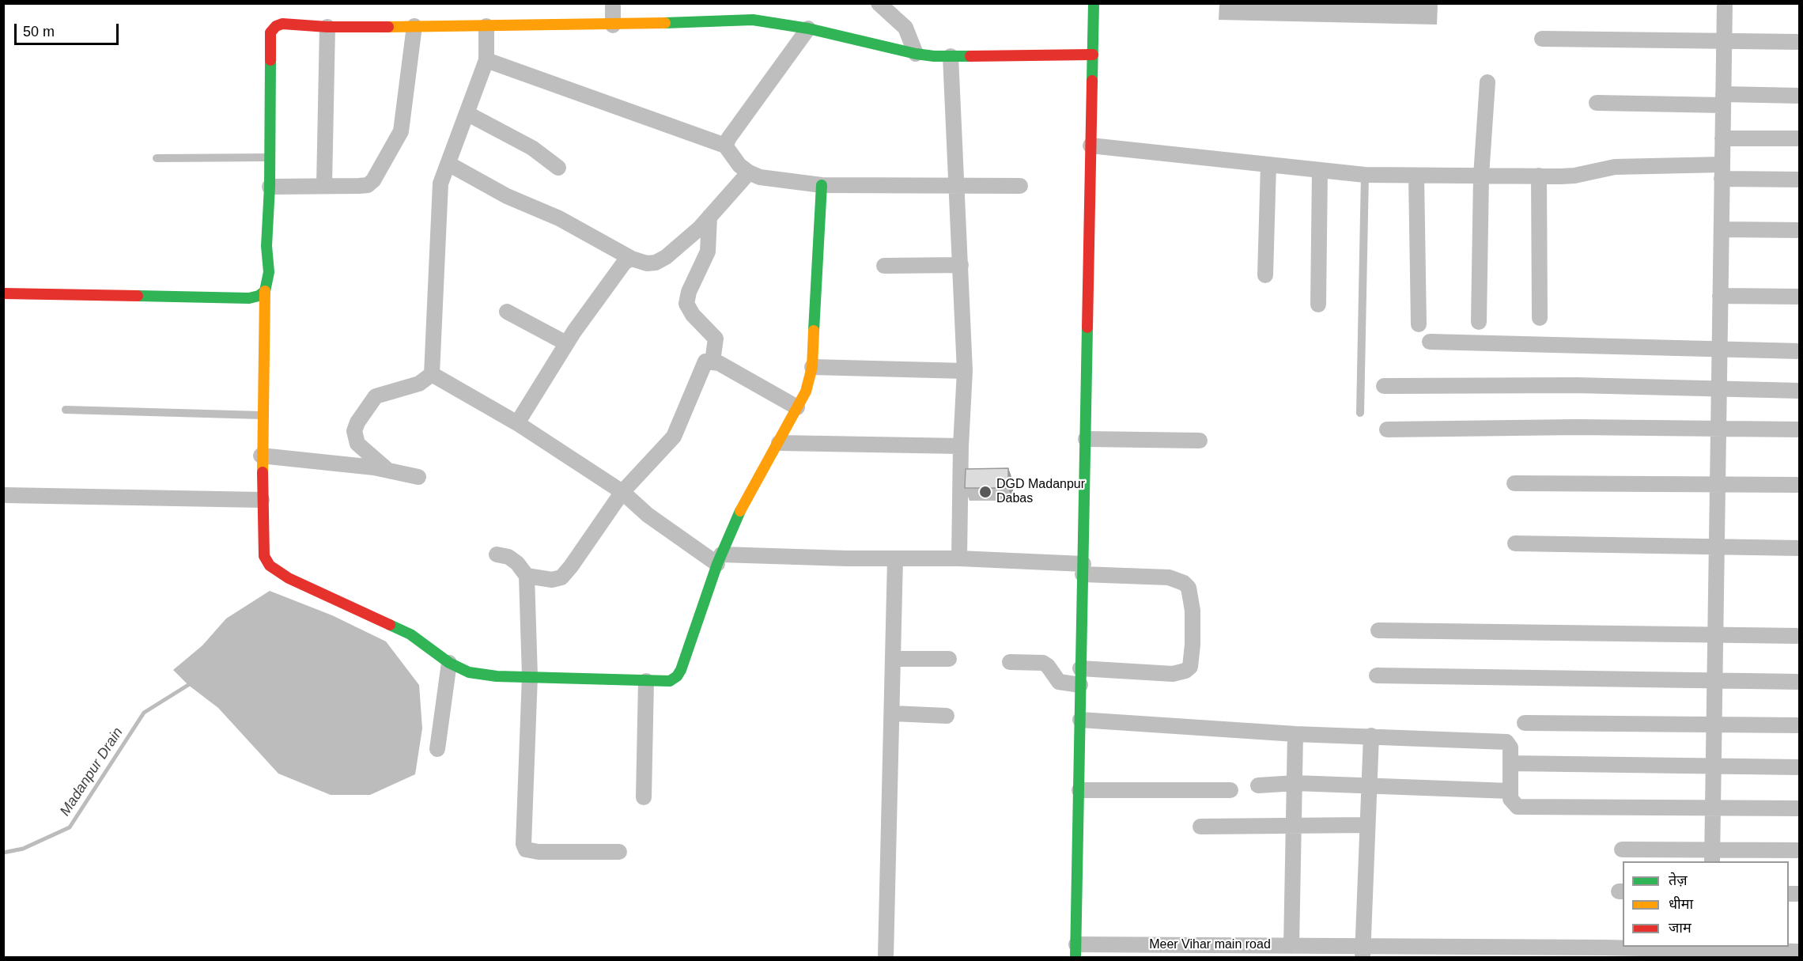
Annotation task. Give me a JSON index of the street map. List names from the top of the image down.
{
  "streets": {
    "street": ["Meer Vihar main road"]
  },
  "water": ["Madanpur Drain"],
  "places": ["DGD Madanpur Dabas"],
  "legend": ["तेज़", "धीमा", "जाम"],
  "scale_bar": "50 m"
}
